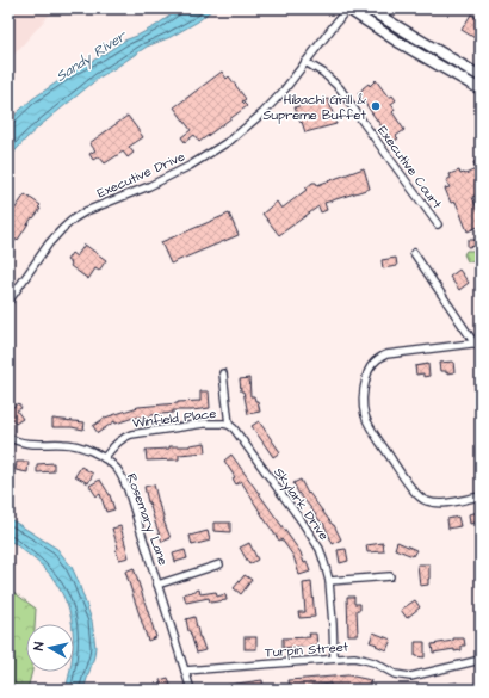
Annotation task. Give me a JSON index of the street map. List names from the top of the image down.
{
  "streets": {
    "street": [
      "Executive Court",
      "Executive Drive",
      "Winfield Place",
      "Skylark Drive",
      "Rosemary Lane",
      "Turpin Street"
    ]
  },
  "crossings": [
    ["Executive Court", "Executive Drive"],
    ["Winfield Place", "Skylark Drive"],
    ["Winfield Place", "Rosemary Lane"],
    ["Skylark Drive", "Turpin Street"],
    ["Rosemary Lane", "Turpin Street"]
  ],
  "water": ["Sandy River"],
  "places": ["Hibachi Grill & Supreme Buffet"],
  "north": "left"
}
